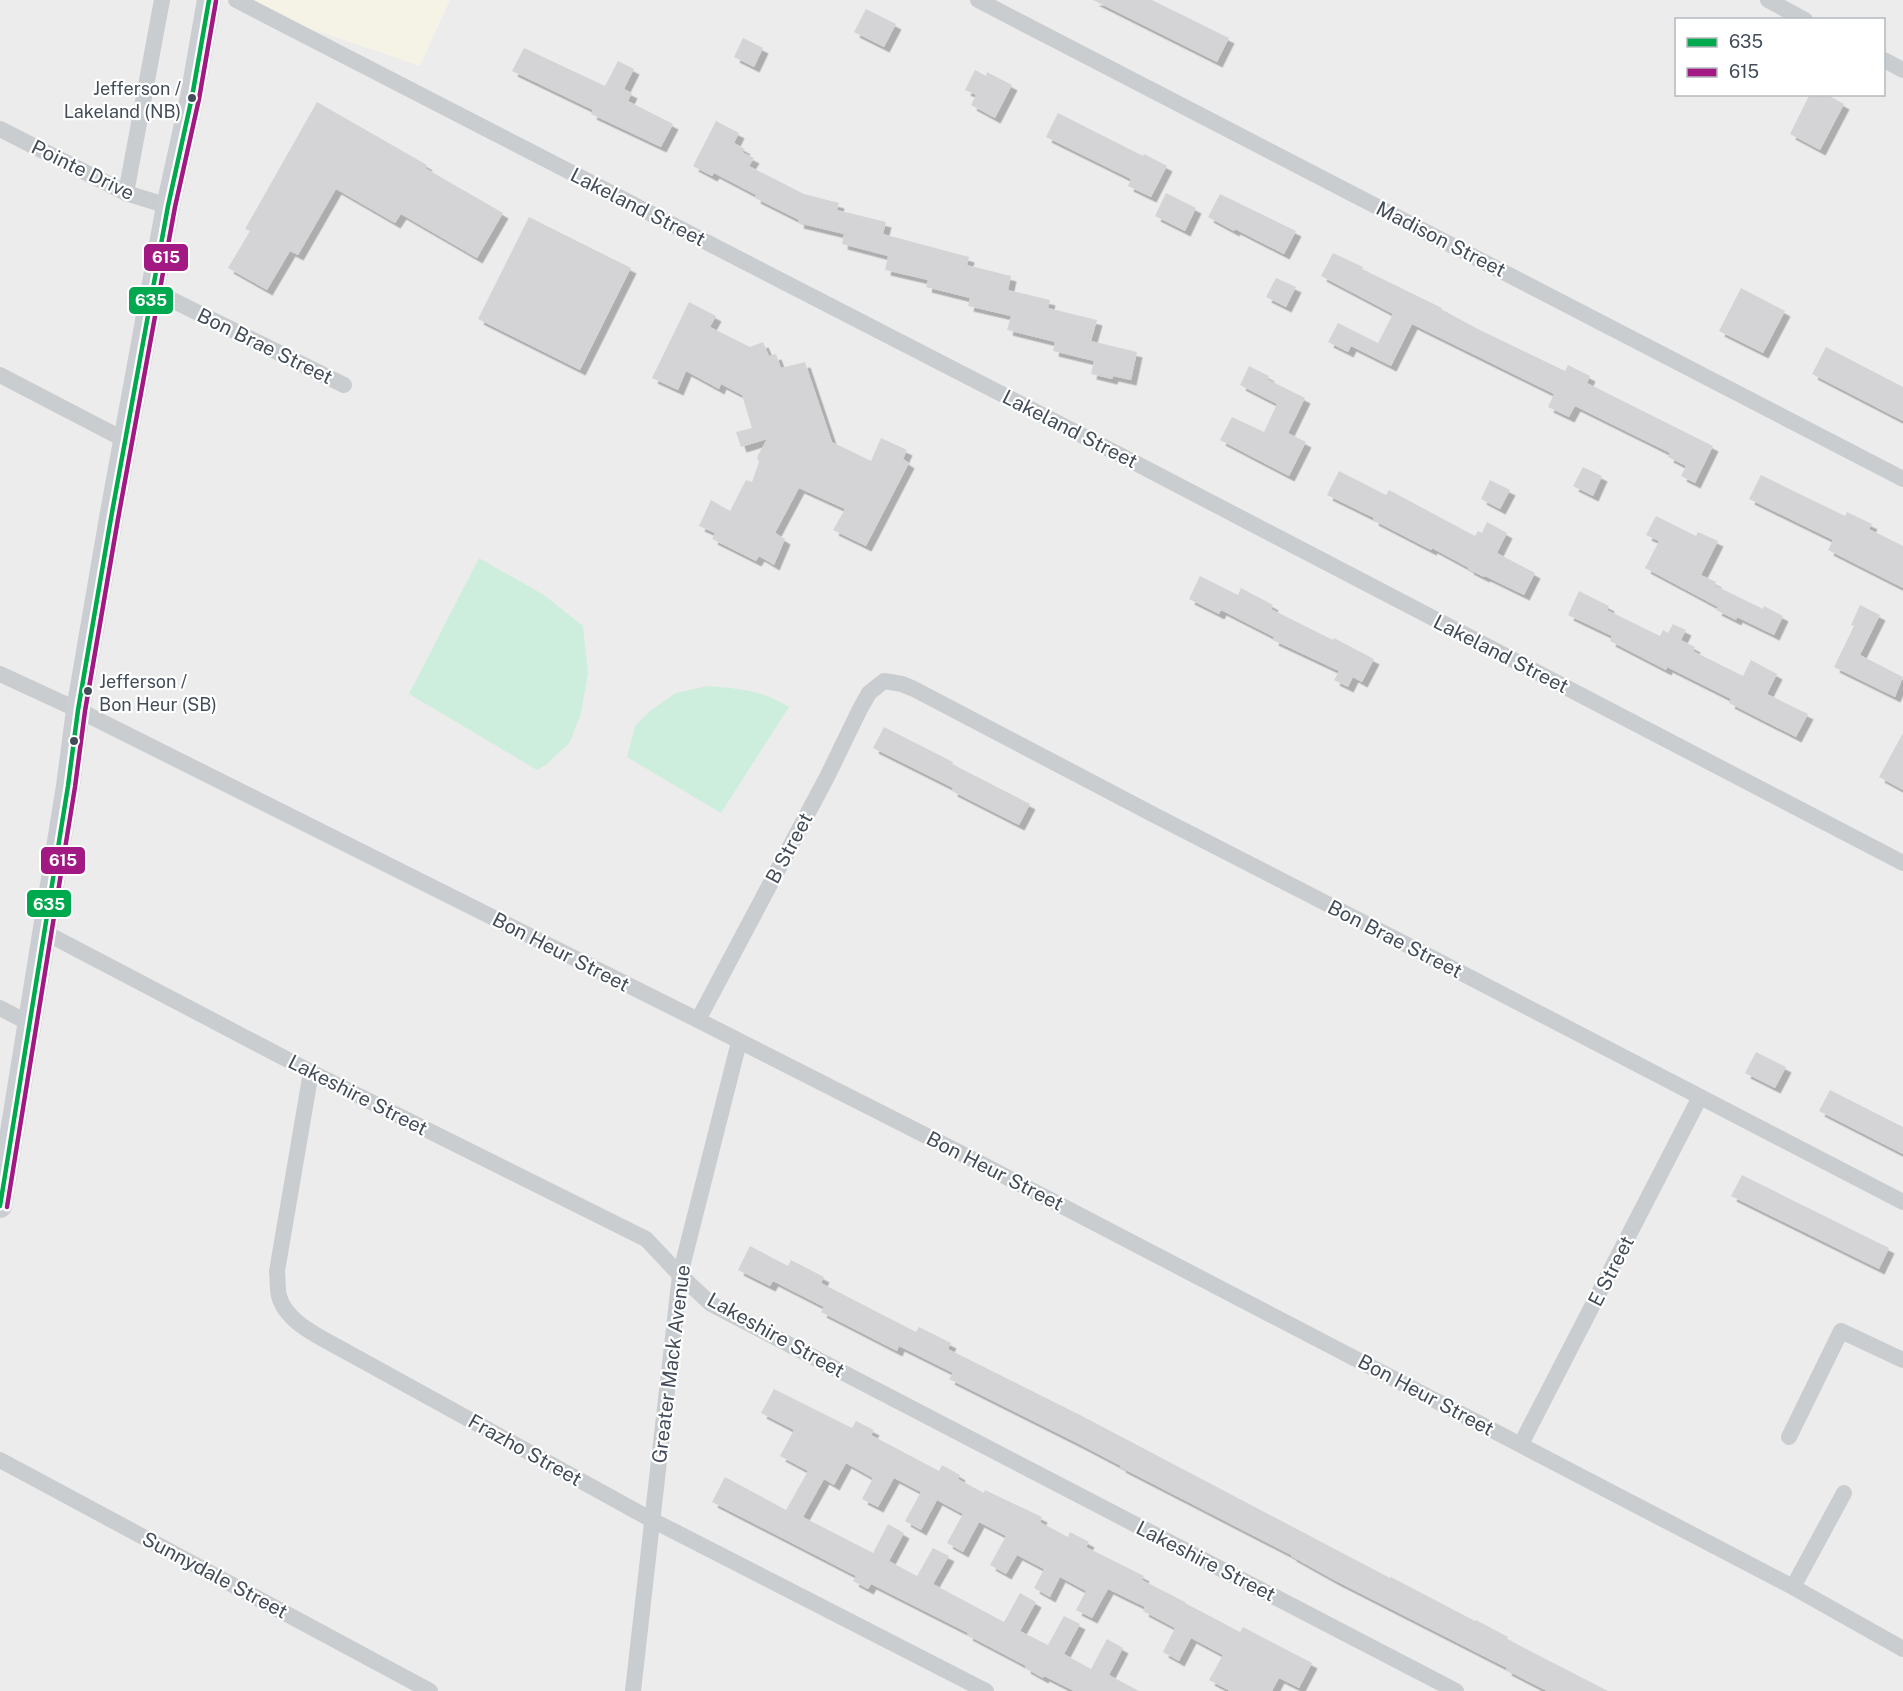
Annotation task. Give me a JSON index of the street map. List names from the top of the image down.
{
  "streets": {
    "street": [
      "Pointe Drive",
      "Lakeland Street",
      "Madison Street",
      "Bon Brae Street",
      "B Street",
      "Bon Heur Street",
      "Lakeshire Street",
      "E Street",
      "Greater Mack Avenue",
      "Frazho Street",
      "Sunnydale Street"
    ]
  },
  "crossings": [
    ["Bon Brae Street", "B Street"],
    ["Bon Brae Street", "E Street"],
    ["B Street", "Bon Heur Street"],
    ["Bon Heur Street", "E Street"],
    ["Bon Heur Street", "Greater Mack Avenue"],
    ["Lakeshire Street", "Greater Mack Avenue"],
    ["Lakeshire Street", "Frazho Street"],
    ["Greater Mack Avenue", "Frazho Street"]
  ],
  "places": ["Jefferson / Lakeland (NB)", "Jefferson / Bon Heur (SB)"],
  "lines": ["transit line 635", "transit line 615"],
  "legend": ["635", "615"]
}
